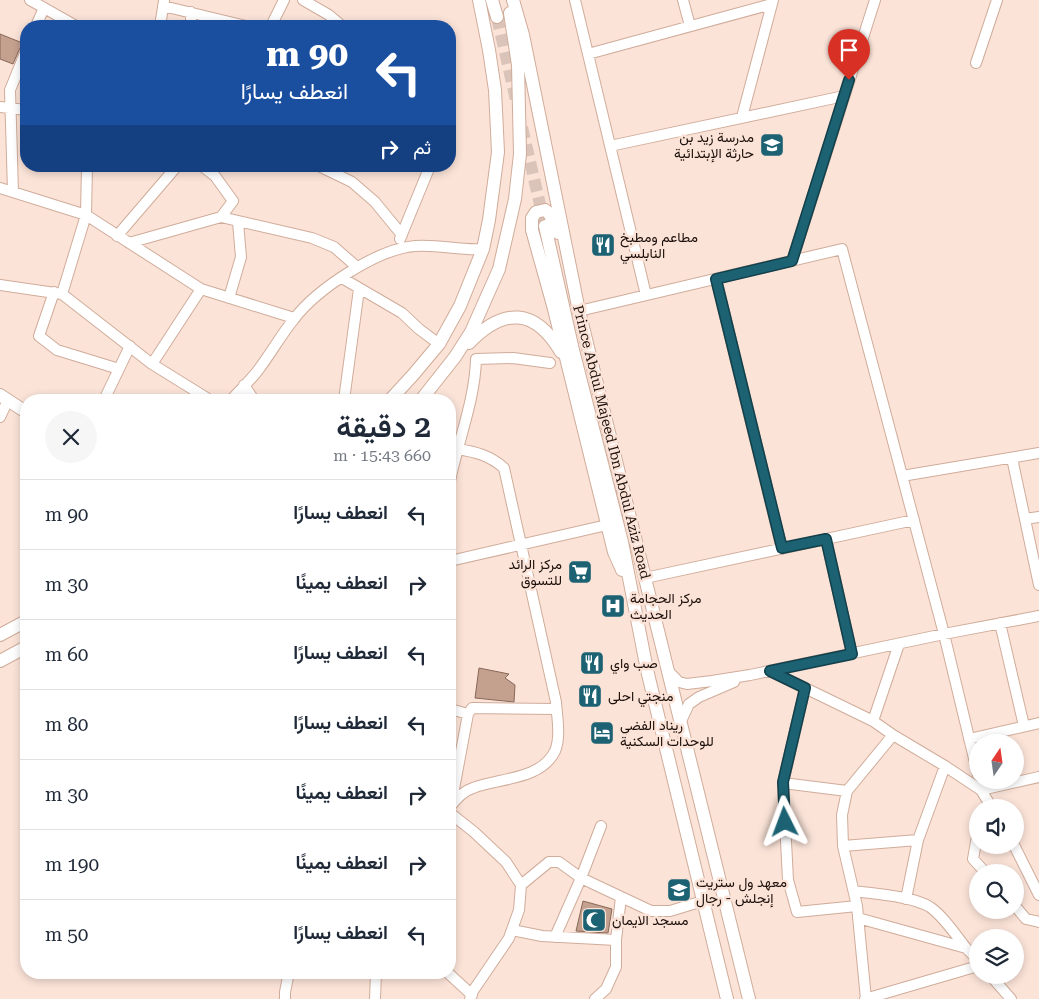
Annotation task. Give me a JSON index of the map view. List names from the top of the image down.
{
  "streets": {
    "main road": ["Prince Abdul Majeed Ibn Abdul Aziz Road"]
  },
  "places": {
    "school or university": ["مدرسة زيد بن حارثة الإبتدائية", "معهد ول ستريت إنجلش - رجال"],
    "restaurant": ["مطاعم ومطبخ النابلسي", "صب واي", "منجتي احلى"],
    "supermarket": ["مركز الرائد للتسوق"],
    "hospital": ["مركز الحجامة الحديث"],
    "hotel": ["ريناد الفضي للوحدات السكنية"],
    "mosque": ["مسجد الايمان"]
  },
  "north": "top",
  "page": {
    "turn": ["90 m", "انعطف يسارًا"],
    "then": "ثم",
    "heading": ["2 دقيقة", "660 m · 15:43"],
    "list": [
      {
        "name": "انعطف يسارًا",
        "value": "90 m"
      },
      {
        "name": "انعطف يمينًا",
        "value": "30 m"
      },
      {
        "name": "انعطف يسارًا",
        "value": "60 m"
      },
      {
        "name": "انعطف يسارًا",
        "value": "80 m"
      },
      {
        "name": "انعطف يمينًا",
        "value": "30 m"
      },
      {
        "name": "انعطف يمينًا",
        "value": "190 m"
      },
      {
        "name": "انعطف يسارًا",
        "value": "50 m"
      }
    ]
  }
}
